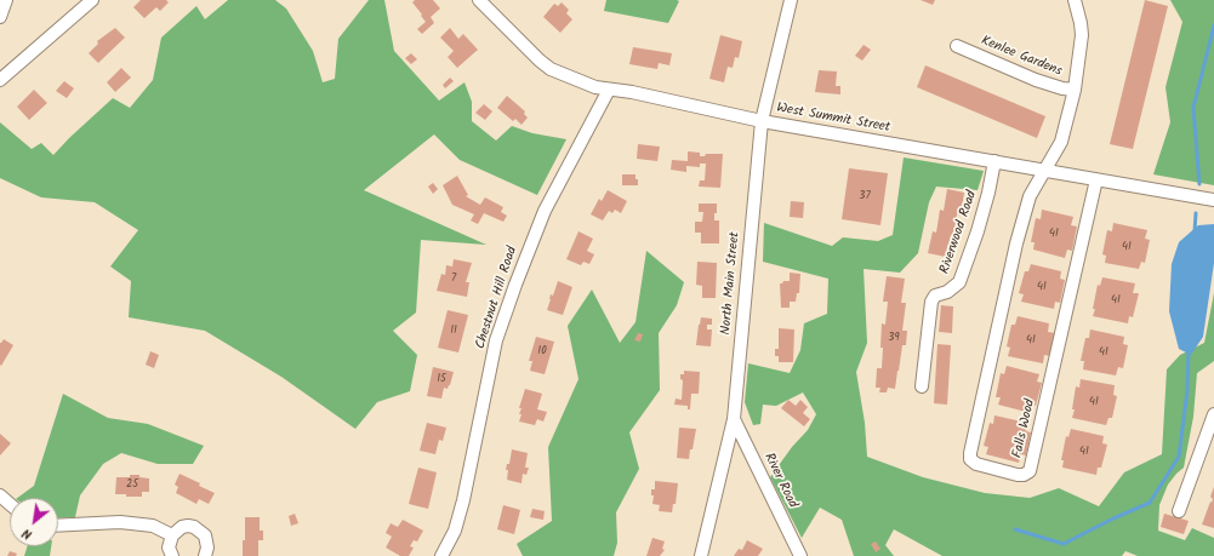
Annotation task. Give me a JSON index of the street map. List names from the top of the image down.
{
  "streets": {
    "street": [
      "Kenlee Gardens",
      "West Summit Street",
      "Riverwood Road",
      "North Main Street",
      "Chestnut Hill Road",
      "Falls Wood",
      "River Road"
    ]
  },
  "crossings": [
    ["Kenlee Gardens", "West Summit Street"],
    ["Kenlee Gardens", "Falls Wood"],
    ["West Summit Street", "Riverwood Road"],
    ["West Summit Street", "North Main Street"],
    ["West Summit Street", "Chestnut Hill Road"],
    ["West Summit Street", "Falls Wood"],
    ["North Main Street", "River Road"]
  ],
  "house_numbers": [
    "37",
    "41",
    "41",
    "7",
    "41",
    "41",
    "11",
    "39",
    "41",
    "10",
    "41",
    "15",
    "41",
    "41",
    "25"
  ],
  "north": "bottom left"
}
